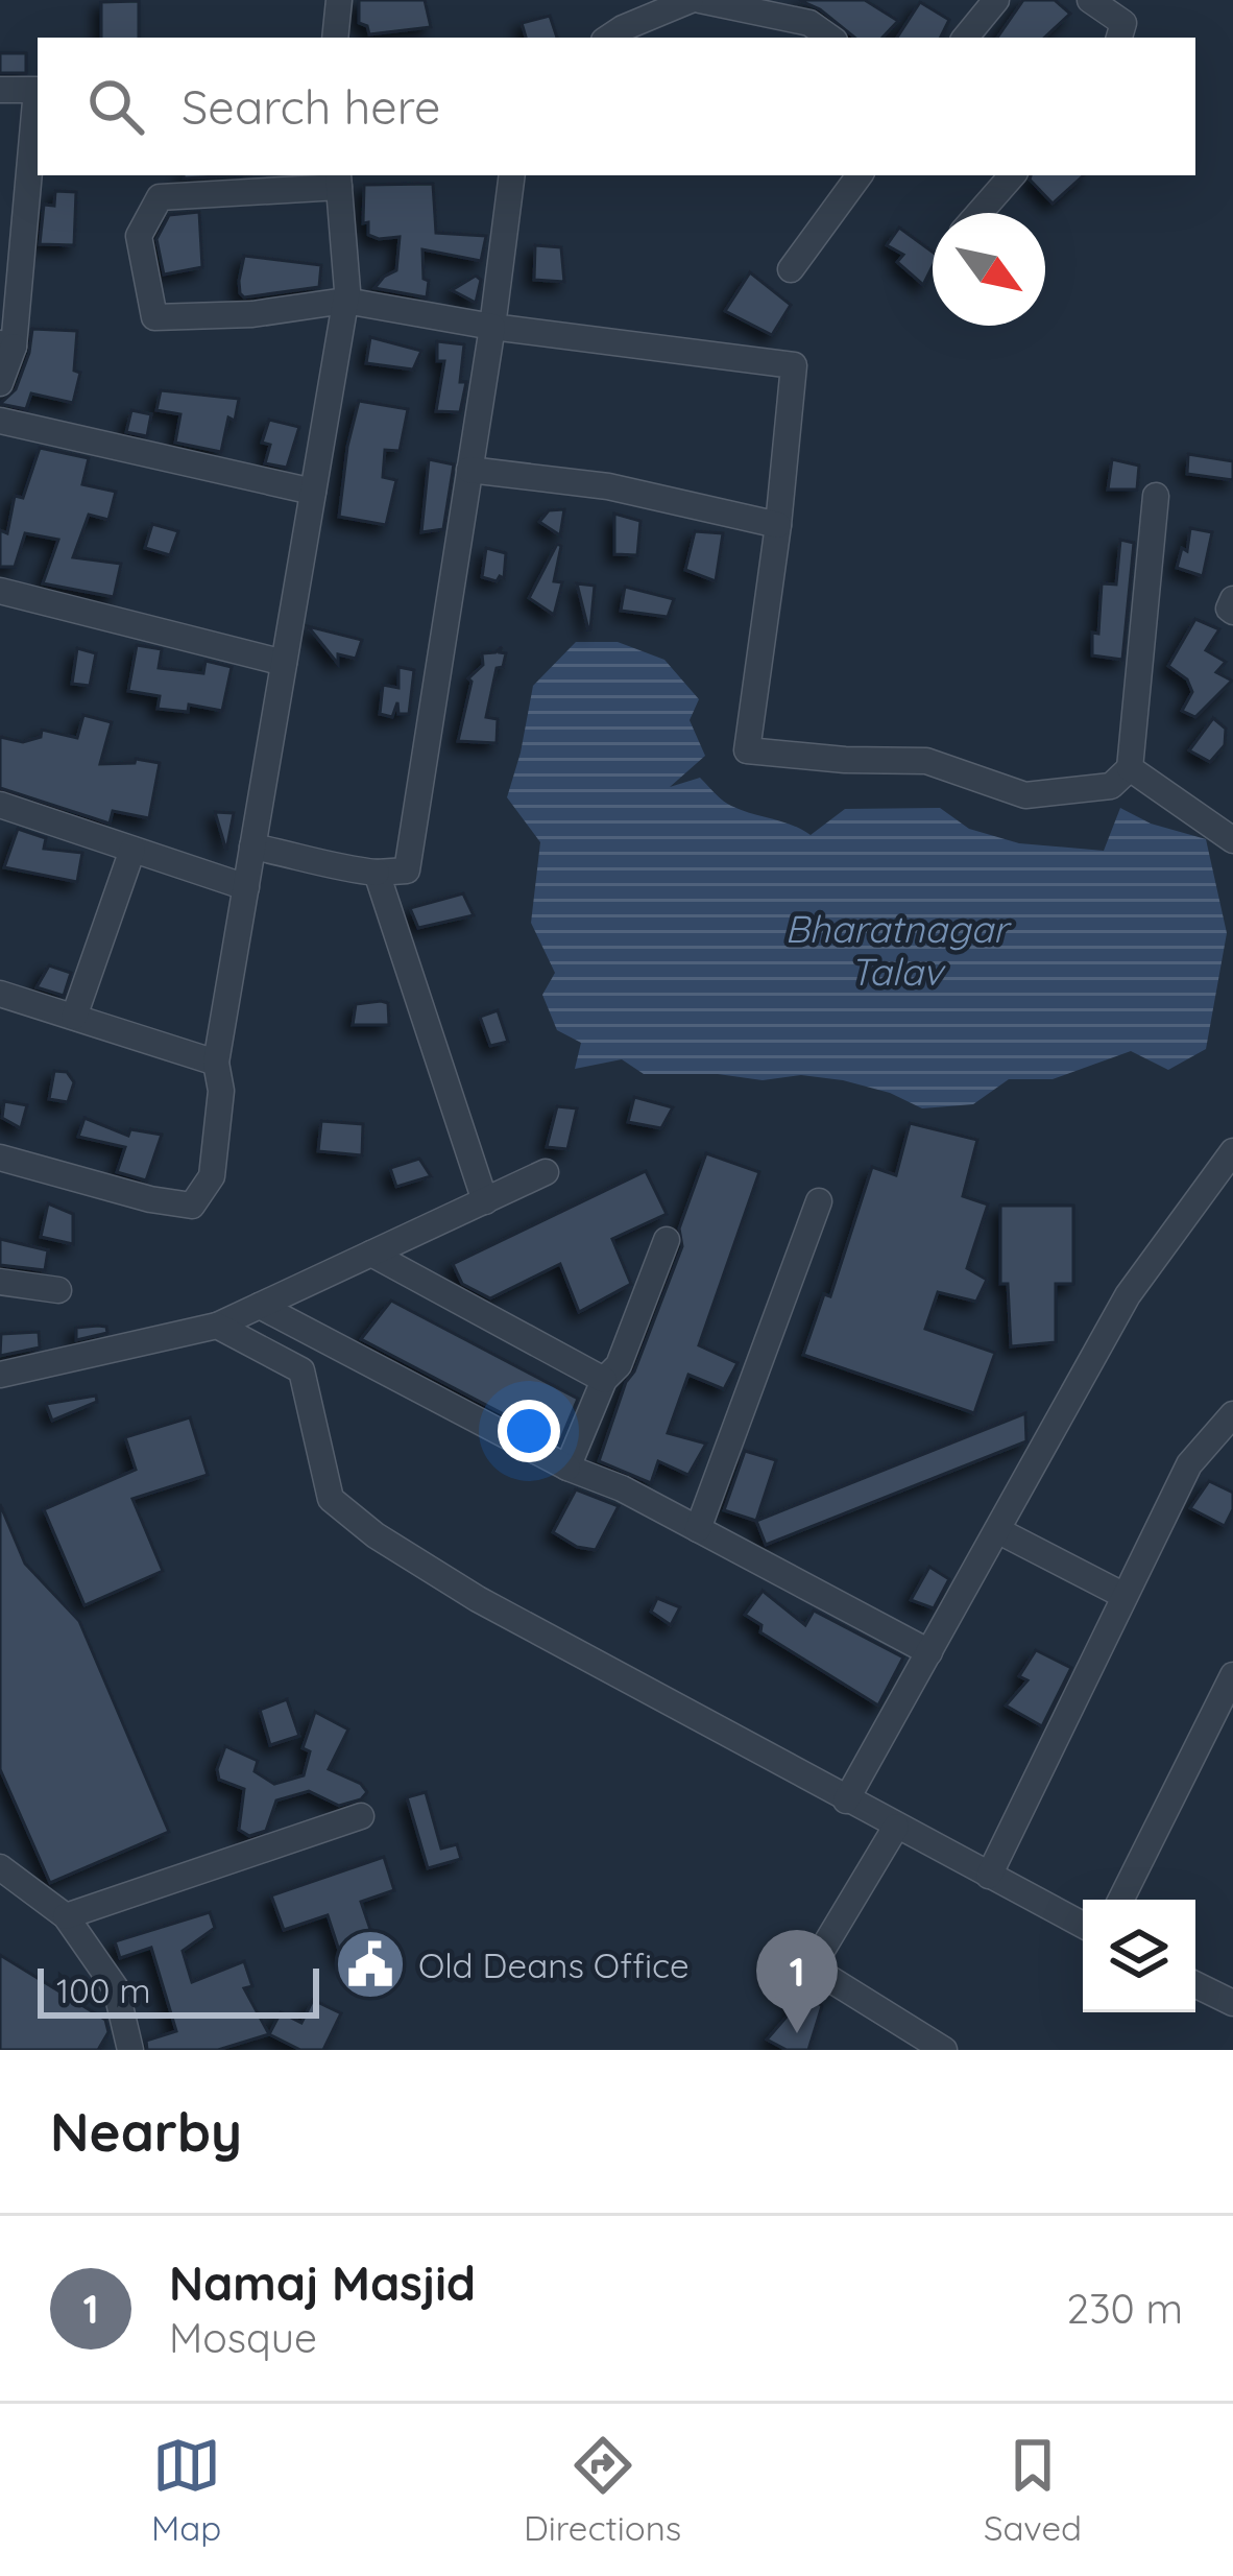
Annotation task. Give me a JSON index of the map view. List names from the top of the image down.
{
  "water": ["Bharatnagar Talav"],
  "places": {
    "public building": ["Old Deans Office"]
  },
  "scale_bar": "100 m",
  "north": "bottom right",
  "page": {
    "search": "Search here",
    "pins": "1",
    "scale": "100 m",
    "heading": "Nearby",
    "list": [
      {
        "mark": "1",
        "name": "Namaj Masjid",
        "note": "Mosque",
        "value": "230 m"
      }
    ],
    "nav": ["Map", "Directions", "Saved"]
  }
}
